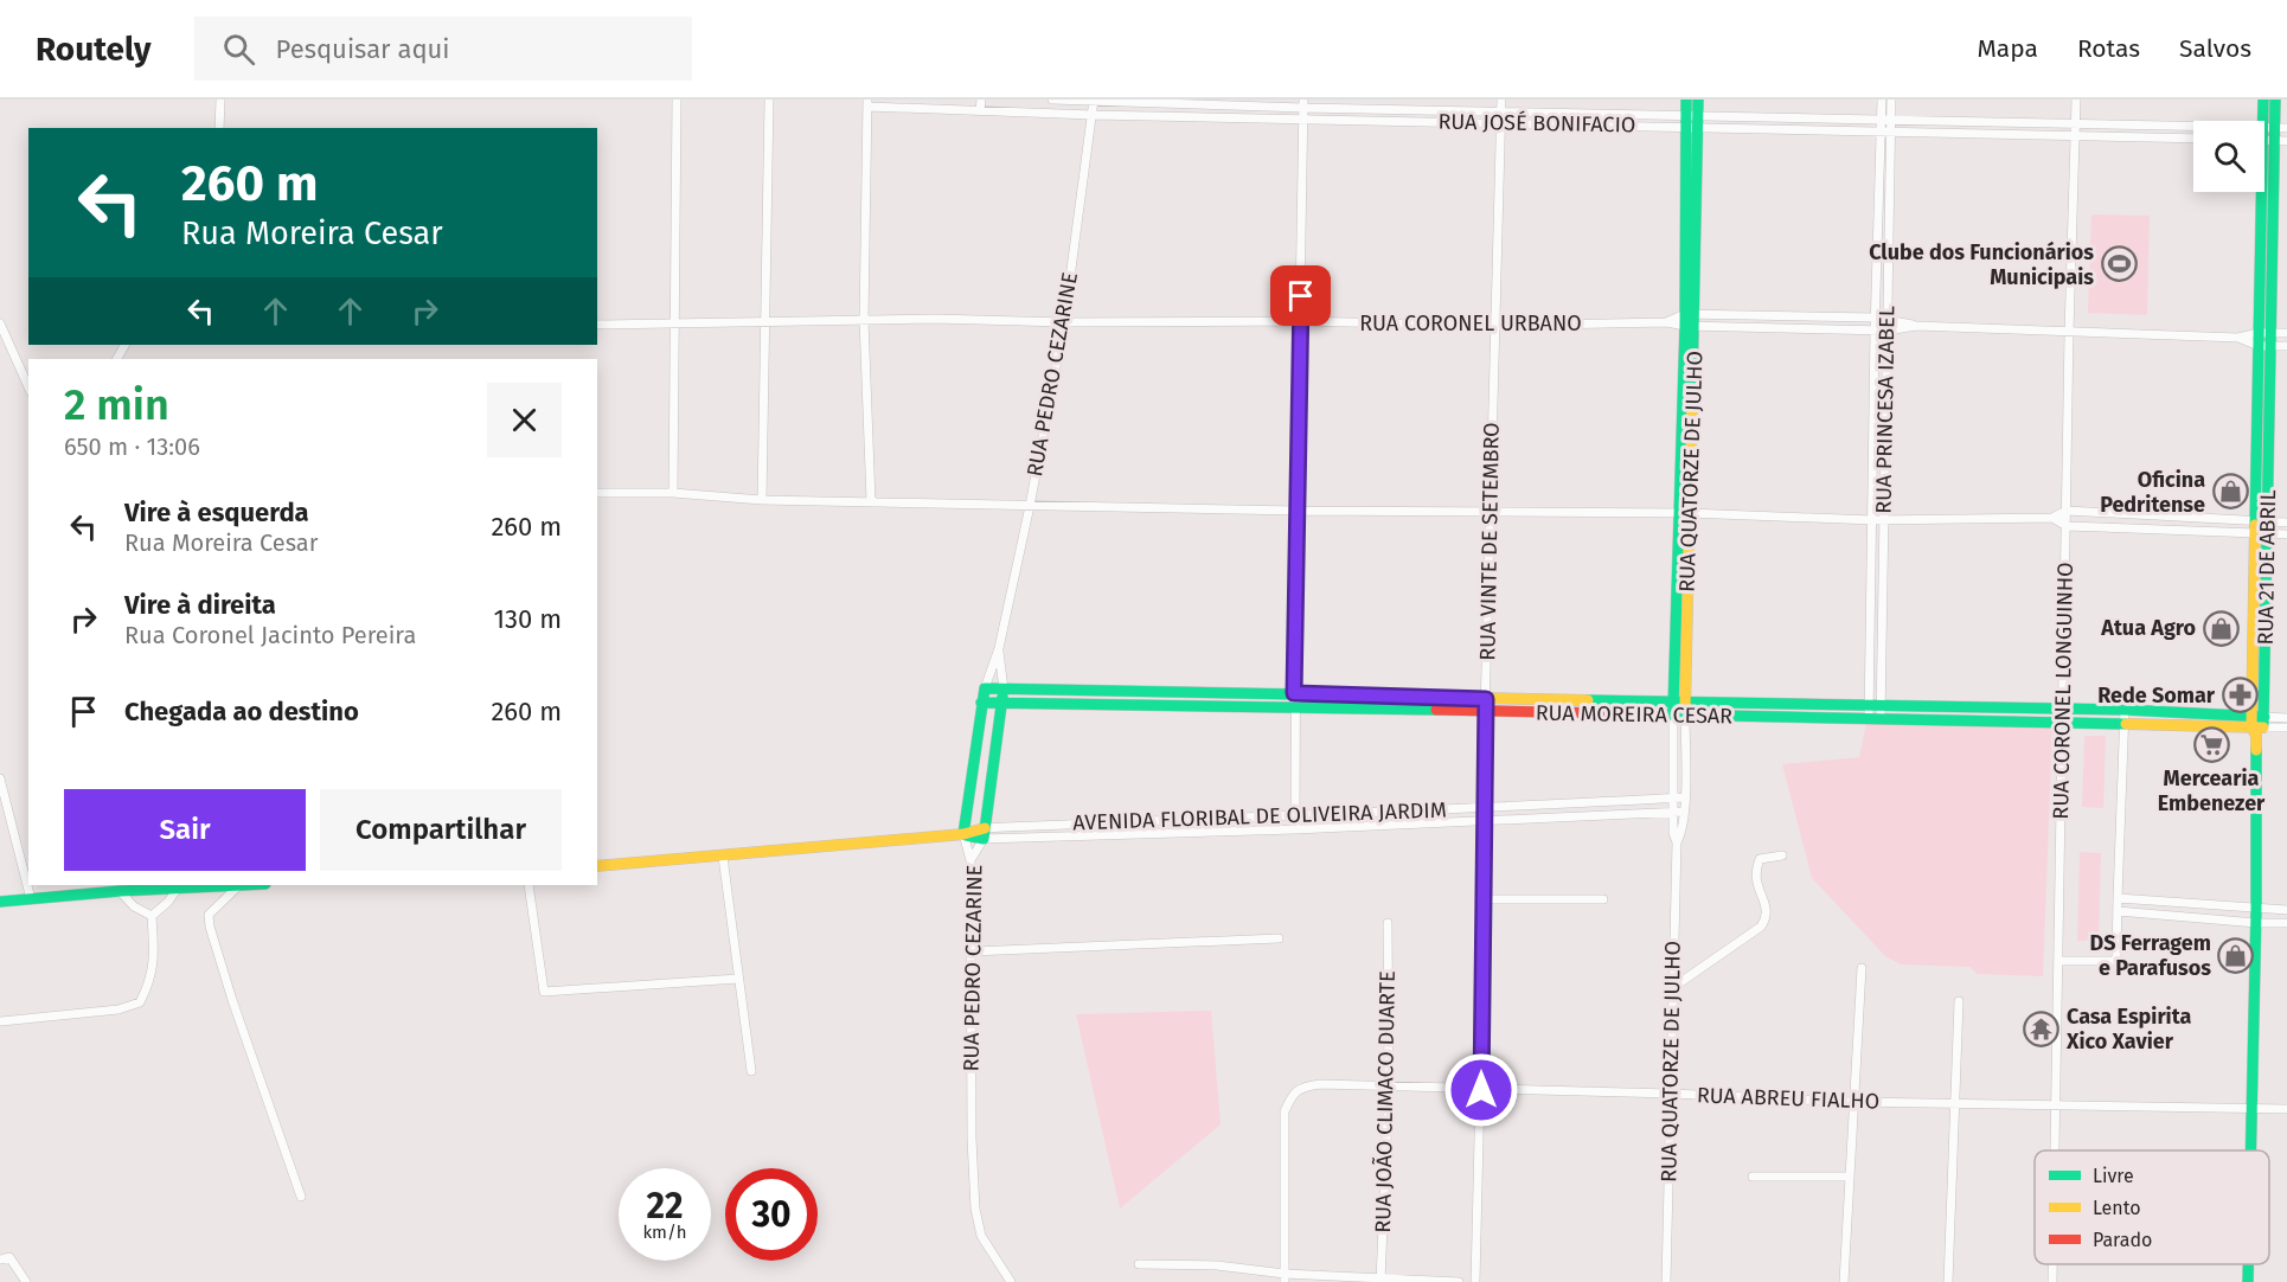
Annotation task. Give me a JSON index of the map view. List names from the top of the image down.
{
  "streets": {
    "street": [
      "RUA JOSÉ BONIFACIO",
      "RUA CORONEL URBANO",
      "RUA PEDRO CEZARINE",
      "RUA PRINCESA IZABEL",
      "RUA QUATORZE DE JULHO",
      "RUA VINTE DE SETEMBRO",
      "RUA 21 DE ABRIL",
      "RUA CORONEL LONGUINHO",
      "RUA MOREIRA CESAR",
      "AVENIDA FLORIBAL DE OLIVEIRA JARDIM",
      "RUA ABREU FIALHO",
      "RUA JOÃO CLIMACO DUARTE"
    ]
  },
  "crossings": [
    ["RUA JOSÉ BONIFACIO", "RUA PEDRO CEZARINE"],
    ["RUA JOSÉ BONIFACIO", "RUA PRINCESA IZABEL"],
    ["RUA JOSÉ BONIFACIO", "RUA QUATORZE DE JULHO"],
    ["RUA JOSÉ BONIFACIO", "RUA VINTE DE SETEMBRO"],
    ["RUA JOSÉ BONIFACIO", "RUA CORONEL LONGUINHO"],
    ["RUA CORONEL URBANO", "RUA PEDRO CEZARINE"],
    ["RUA CORONEL URBANO", "RUA PRINCESA IZABEL"],
    ["RUA CORONEL URBANO", "RUA QUATORZE DE JULHO"],
    ["RUA CORONEL URBANO", "RUA VINTE DE SETEMBRO"],
    ["RUA CORONEL URBANO", "RUA 21 DE ABRIL"],
    ["RUA CORONEL URBANO", "RUA CORONEL LONGUINHO"],
    ["RUA PEDRO CEZARINE", "RUA MOREIRA CESAR"],
    ["RUA PEDRO CEZARINE", "AVENIDA FLORIBAL DE OLIVEIRA JARDIM"],
    ["RUA PRINCESA IZABEL", "RUA MOREIRA CESAR"],
    ["RUA QUATORZE DE JULHO", "RUA MOREIRA CESAR"],
    ["RUA QUATORZE DE JULHO", "AVENIDA FLORIBAL DE OLIVEIRA JARDIM"],
    ["RUA QUATORZE DE JULHO", "RUA ABREU FIALHO"],
    ["RUA VINTE DE SETEMBRO", "RUA MOREIRA CESAR"],
    ["RUA VINTE DE SETEMBRO", "AVENIDA FLORIBAL DE OLIVEIRA JARDIM"],
    ["RUA VINTE DE SETEMBRO", "RUA ABREU FIALHO"],
    ["RUA 21 DE ABRIL", "RUA MOREIRA CESAR"],
    ["RUA 21 DE ABRIL", "RUA ABREU FIALHO"],
    ["RUA CORONEL LONGUINHO", "RUA MOREIRA CESAR"],
    ["RUA CORONEL LONGUINHO", "RUA ABREU FIALHO"],
    ["RUA ABREU FIALHO", "RUA JOÃO CLIMACO DUARTE"]
  ],
  "places": {
    "sports": ["Clube dos Funcionários Municipais"],
    "shop": ["Oficina Pedritense", "Atua Agro", "DS Ferragem e Parafusos"],
    "pharmacy": ["Rede Somar"],
    "supermarket": ["Mercearia Embenezer"],
    "temple": ["Casa Espirita Xico Xavier"]
  },
  "legend": ["Livre", "Lento", "Parado"],
  "page": {
    "header": "Routely",
    "search": "Pesquisar aqui",
    "nav": ["Mapa", "Rotas", "Salvos"],
    "turn": ["260 m", "Rua Moreira Cesar"],
    "heading": ["2 min", "650 m · 13:06"],
    "list": [
      {
        "name": "Vire à esquerda",
        "note": "Rua Moreira Cesar",
        "value": "260 m"
      },
      {
        "name": "Vire à direita",
        "note": "Rua Coronel Jacinto Pereira",
        "value": "130 m"
      },
      {
        "name": "Chegada ao destino",
        "value": "260 m"
      }
    ],
    "buttons": ["Sair", "Compartilhar"],
    "speed": "22 km/h",
    "limit": "30"
  }
}
